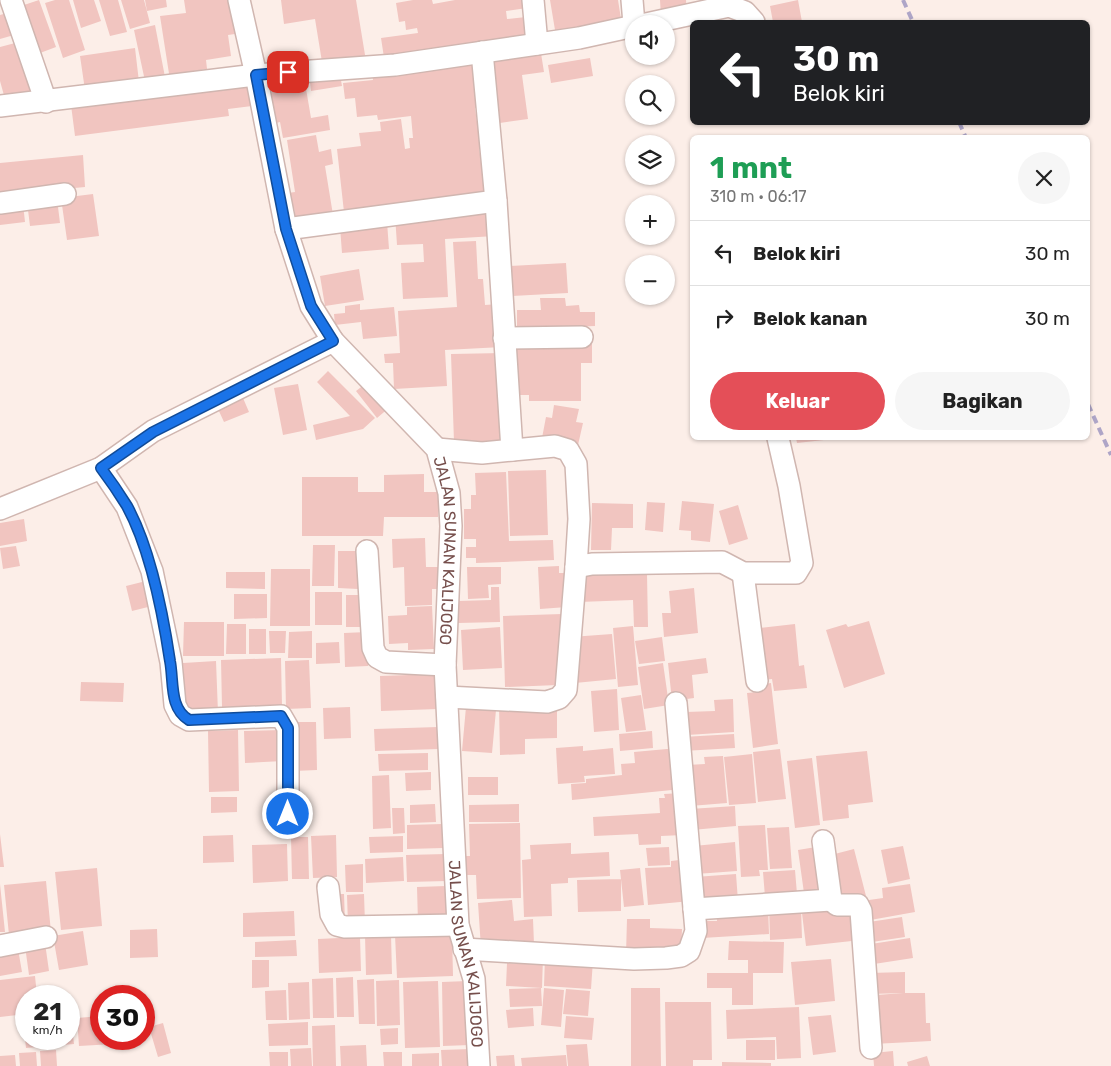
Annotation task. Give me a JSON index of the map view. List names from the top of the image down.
{
  "streets": {
    "street": ["JALAN SUNAN KALIJOGO"]
  },
  "page": {
    "map_buttons": ["+", "−"],
    "turn": ["30 m", "Belok kiri"],
    "heading": ["1 mnt", "310 m · 06:17"],
    "list": [
      {
        "name": "Belok kiri",
        "value": "30 m"
      },
      {
        "name": "Belok kanan",
        "value": "30 m"
      }
    ],
    "buttons": ["Keluar", "Bagikan"],
    "speed": "21 km/h",
    "limit": "30"
  }
}
